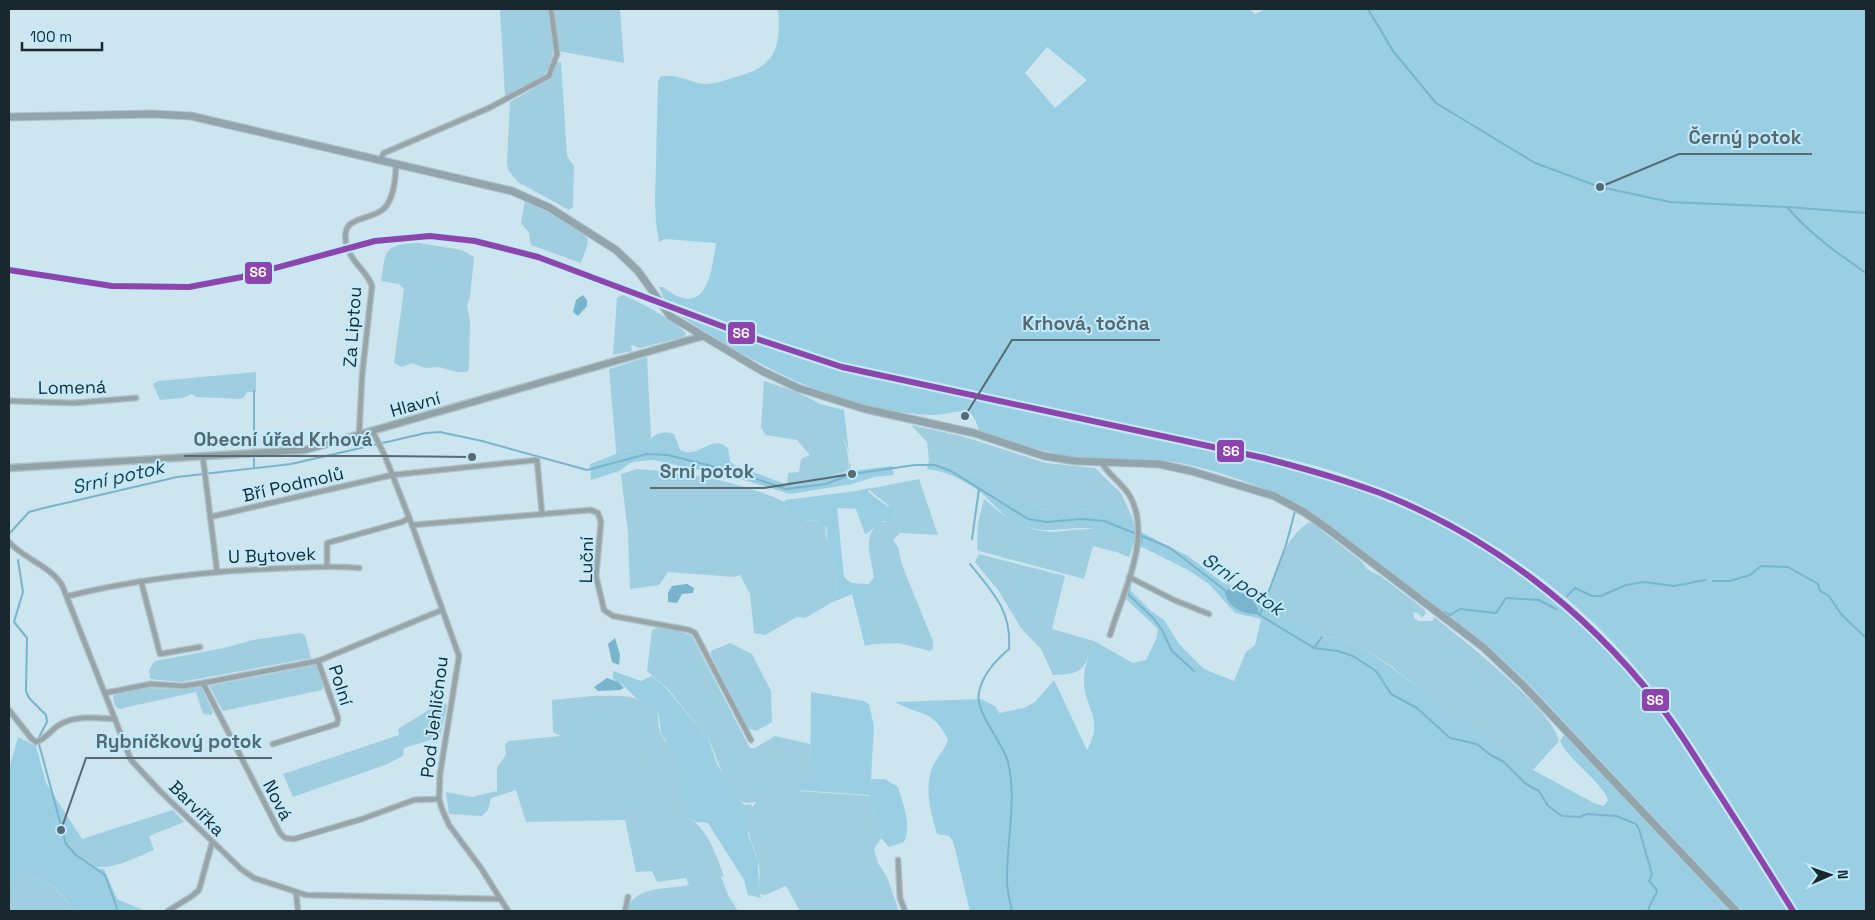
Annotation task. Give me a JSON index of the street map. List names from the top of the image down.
{
  "streets": {
    "street": [
      "Za Liptou",
      "Lomená",
      "Hlavní",
      "Bří Podmolů",
      "U Bytovek",
      "Luční",
      "Polní",
      "Pod Jehličnou",
      "Nová",
      "Barvířka"
    ]
  },
  "crossings": [
    ["Za Liptou", "Hlavní"],
    ["Hlavní", "Pod Jehličnou"],
    ["Bří Podmolů", "Luční"],
    ["Bří Podmolů", "Pod Jehličnou"],
    ["U Bytovek", "Pod Jehličnou"],
    ["U Bytovek", "Barvířka"],
    ["Luční", "Pod Jehličnou"],
    ["Polní", "Pod Jehličnou"],
    ["Pod Jehličnou", "Nová"],
    ["Pod Jehličnou", "Barvířka"]
  ],
  "water": ["Srní potok"],
  "places": [
    "Černý potok",
    "Krhová, točna",
    "Obecní úřad Krhová",
    "Srní potok",
    "Rybníčkový potok"
  ],
  "lines": ["transit line S6"],
  "scale_bar": "100 m",
  "north": "right"
}
